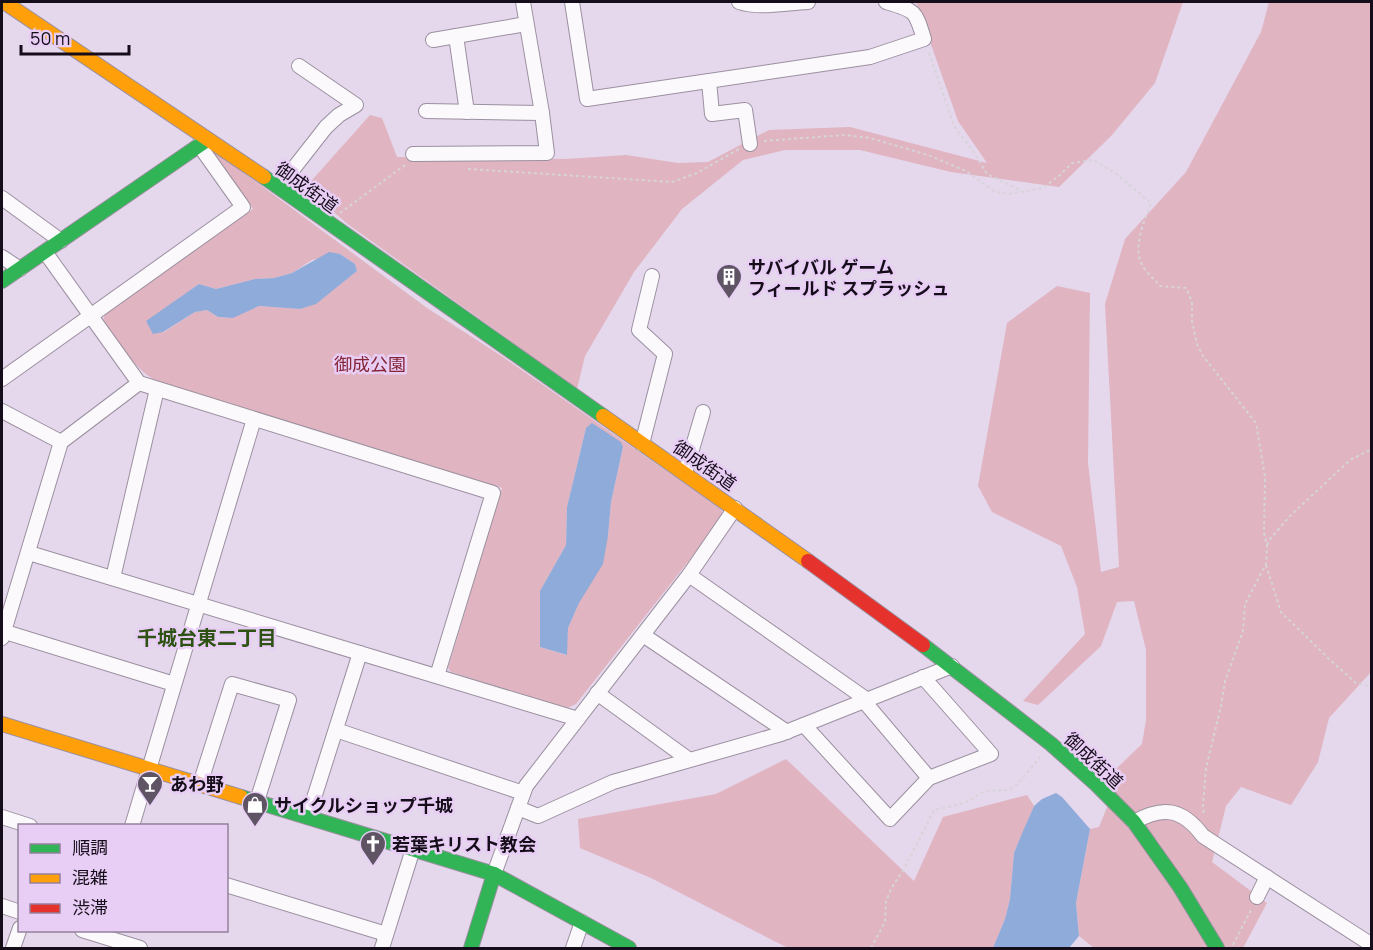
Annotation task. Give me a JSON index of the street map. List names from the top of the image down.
{
  "streets": {
    "street": ["御成街道"]
  },
  "districts": ["千城台東二丁目"],
  "parks": ["御成公園"],
  "places": {
    "building": ["サバイバル ゲーム フィールド スプラッシュ"],
    "bar": ["あわ野"],
    "shop": ["サイクルショップ千城"],
    "church": ["若葉キリスト教会"]
  },
  "legend": ["順調", "混雑", "渋滞"],
  "scale_bar": "50 m"
}
